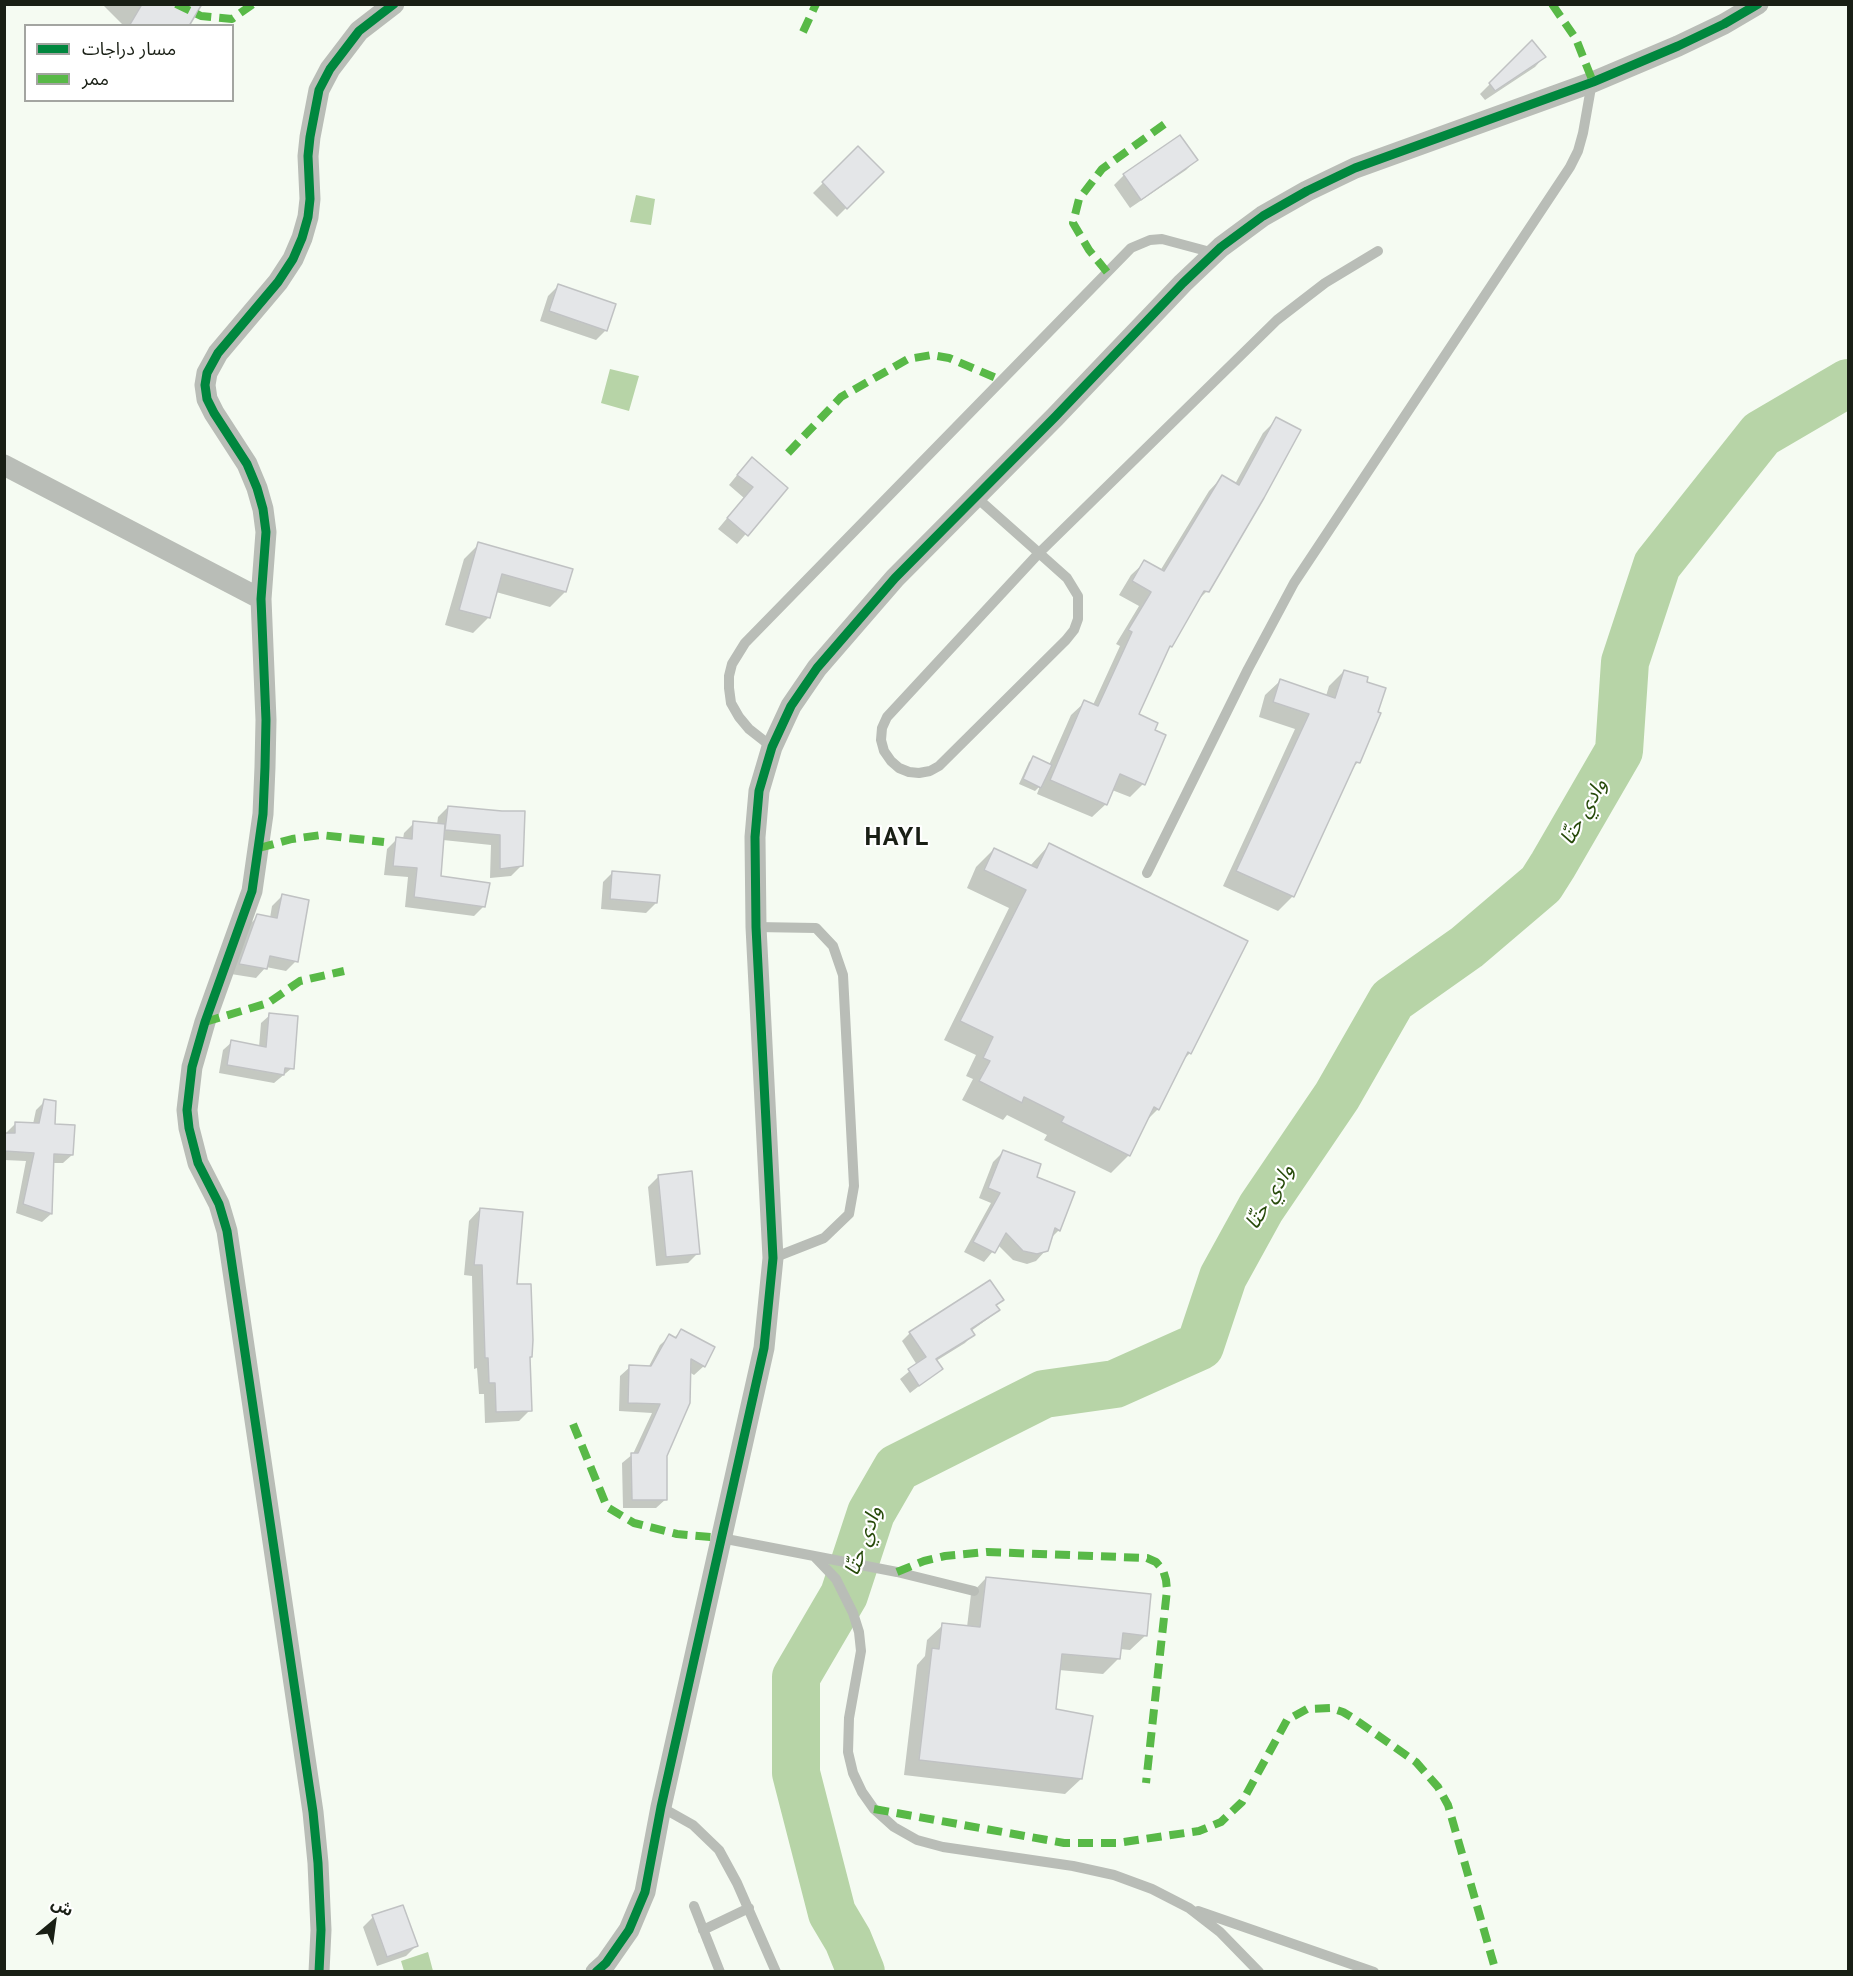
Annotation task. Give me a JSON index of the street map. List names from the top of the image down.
{
  "districts": ["HAYL"],
  "water": ["وادي حتّا"],
  "legend": ["مسار دراجات", "ممر"],
  "north": "top right"
}
